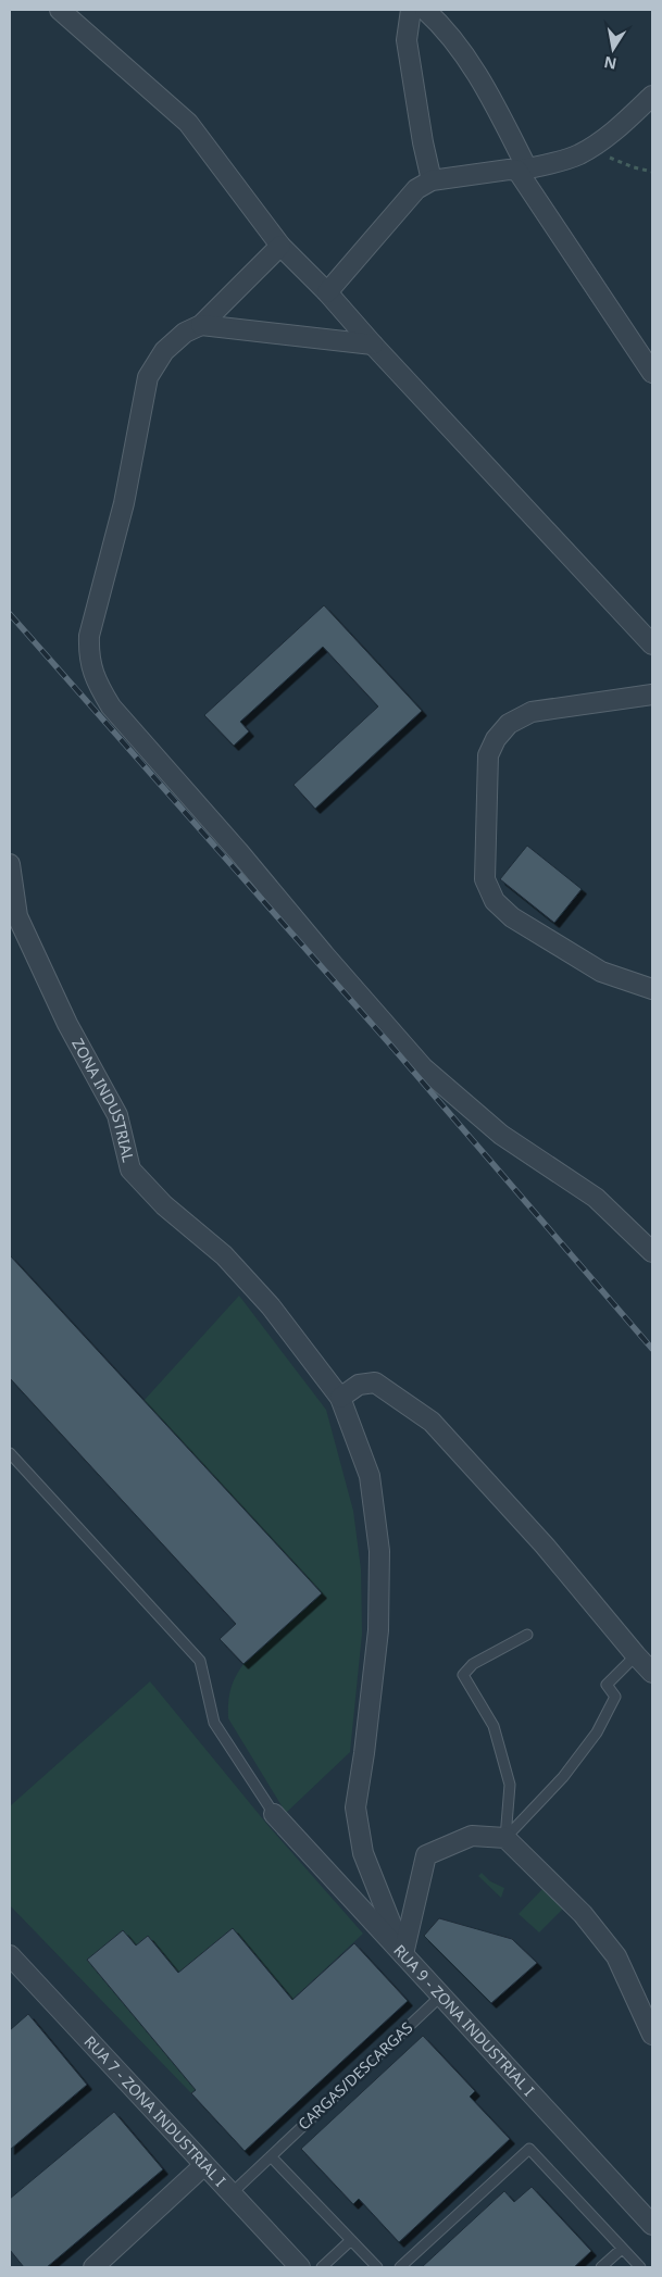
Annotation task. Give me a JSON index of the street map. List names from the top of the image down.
{
  "streets": {
    "street": ["ZONA INDUSTRIAL", "RUA 9 - ZONA INDUSTRIAL I", "RUA 7 - ZONA INDUSTRIAL I"],
    "lane": ["CARGAS/DESCARGAS"]
  },
  "crossings": [
    ["ZONA INDUSTRIAL", "RUA 9 - ZONA INDUSTRIAL I"],
    ["RUA 9 - ZONA INDUSTRIAL I", "CARGAS/DESCARGAS"],
    ["CARGAS/DESCARGAS", "RUA 7 - ZONA INDUSTRIAL I"]
  ],
  "north": "bottom"
}
